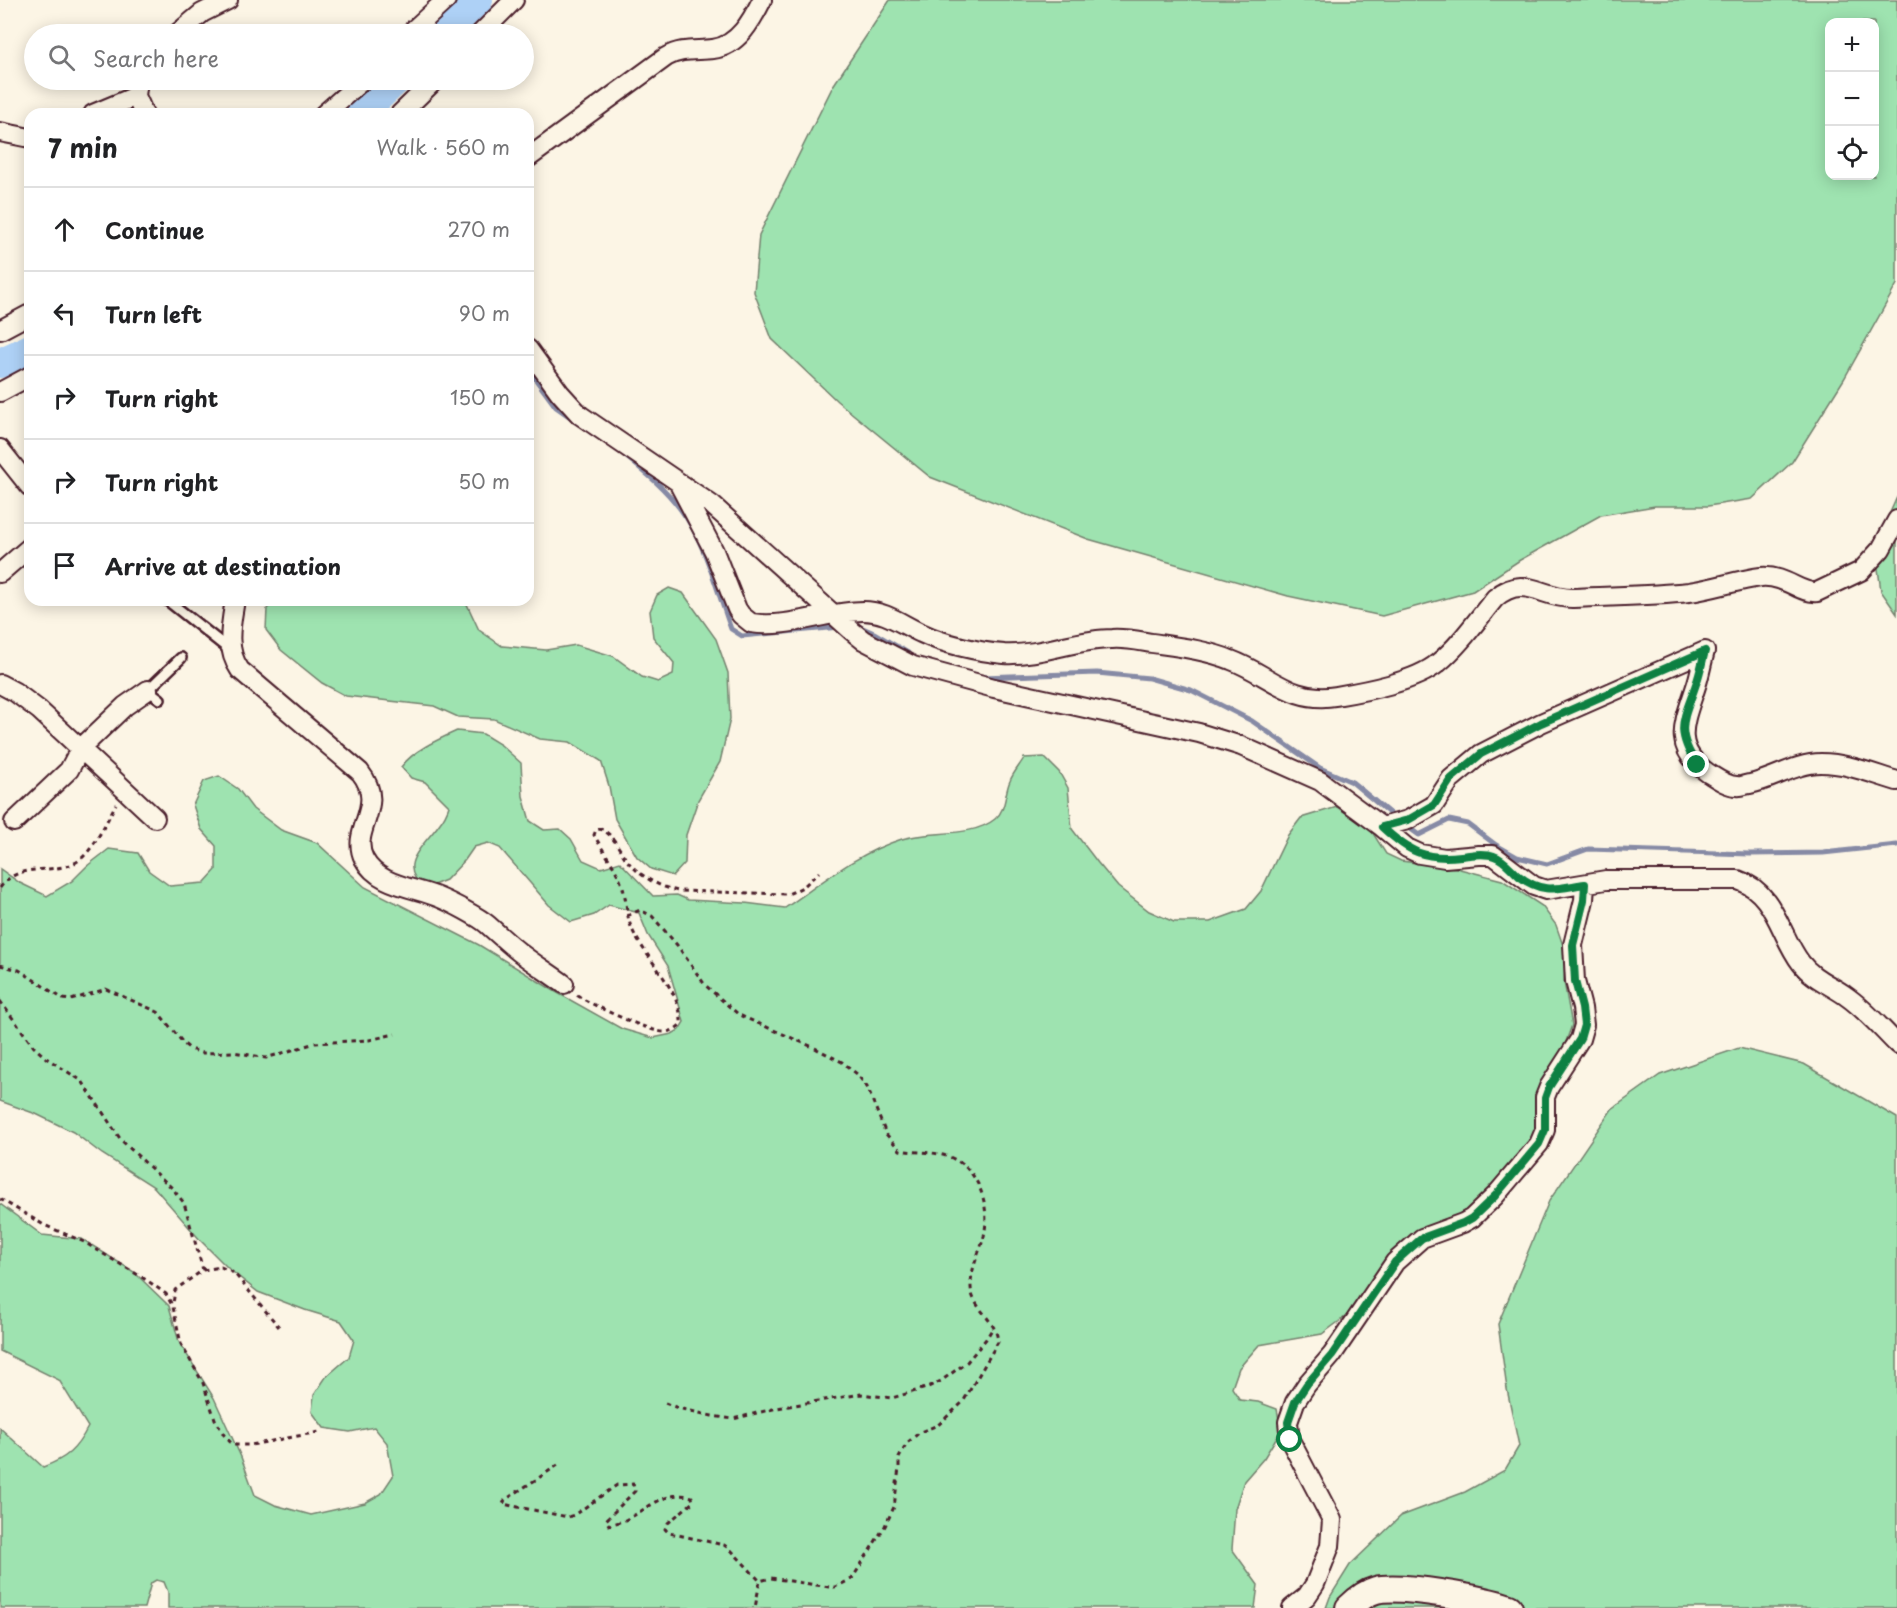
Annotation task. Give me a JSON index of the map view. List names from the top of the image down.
{
  "page": {
    "map_buttons": ["+", "−"],
    "search": "Search here",
    "heading": ["7 min", "Walk · 560 m"],
    "list": [
      ["Continue", "270 m"],
      ["Turn left", "90 m"],
      ["Turn right", "150 m"],
      ["Turn right", "50 m"],
      "Arrive at destination"
    ]
  }
}
